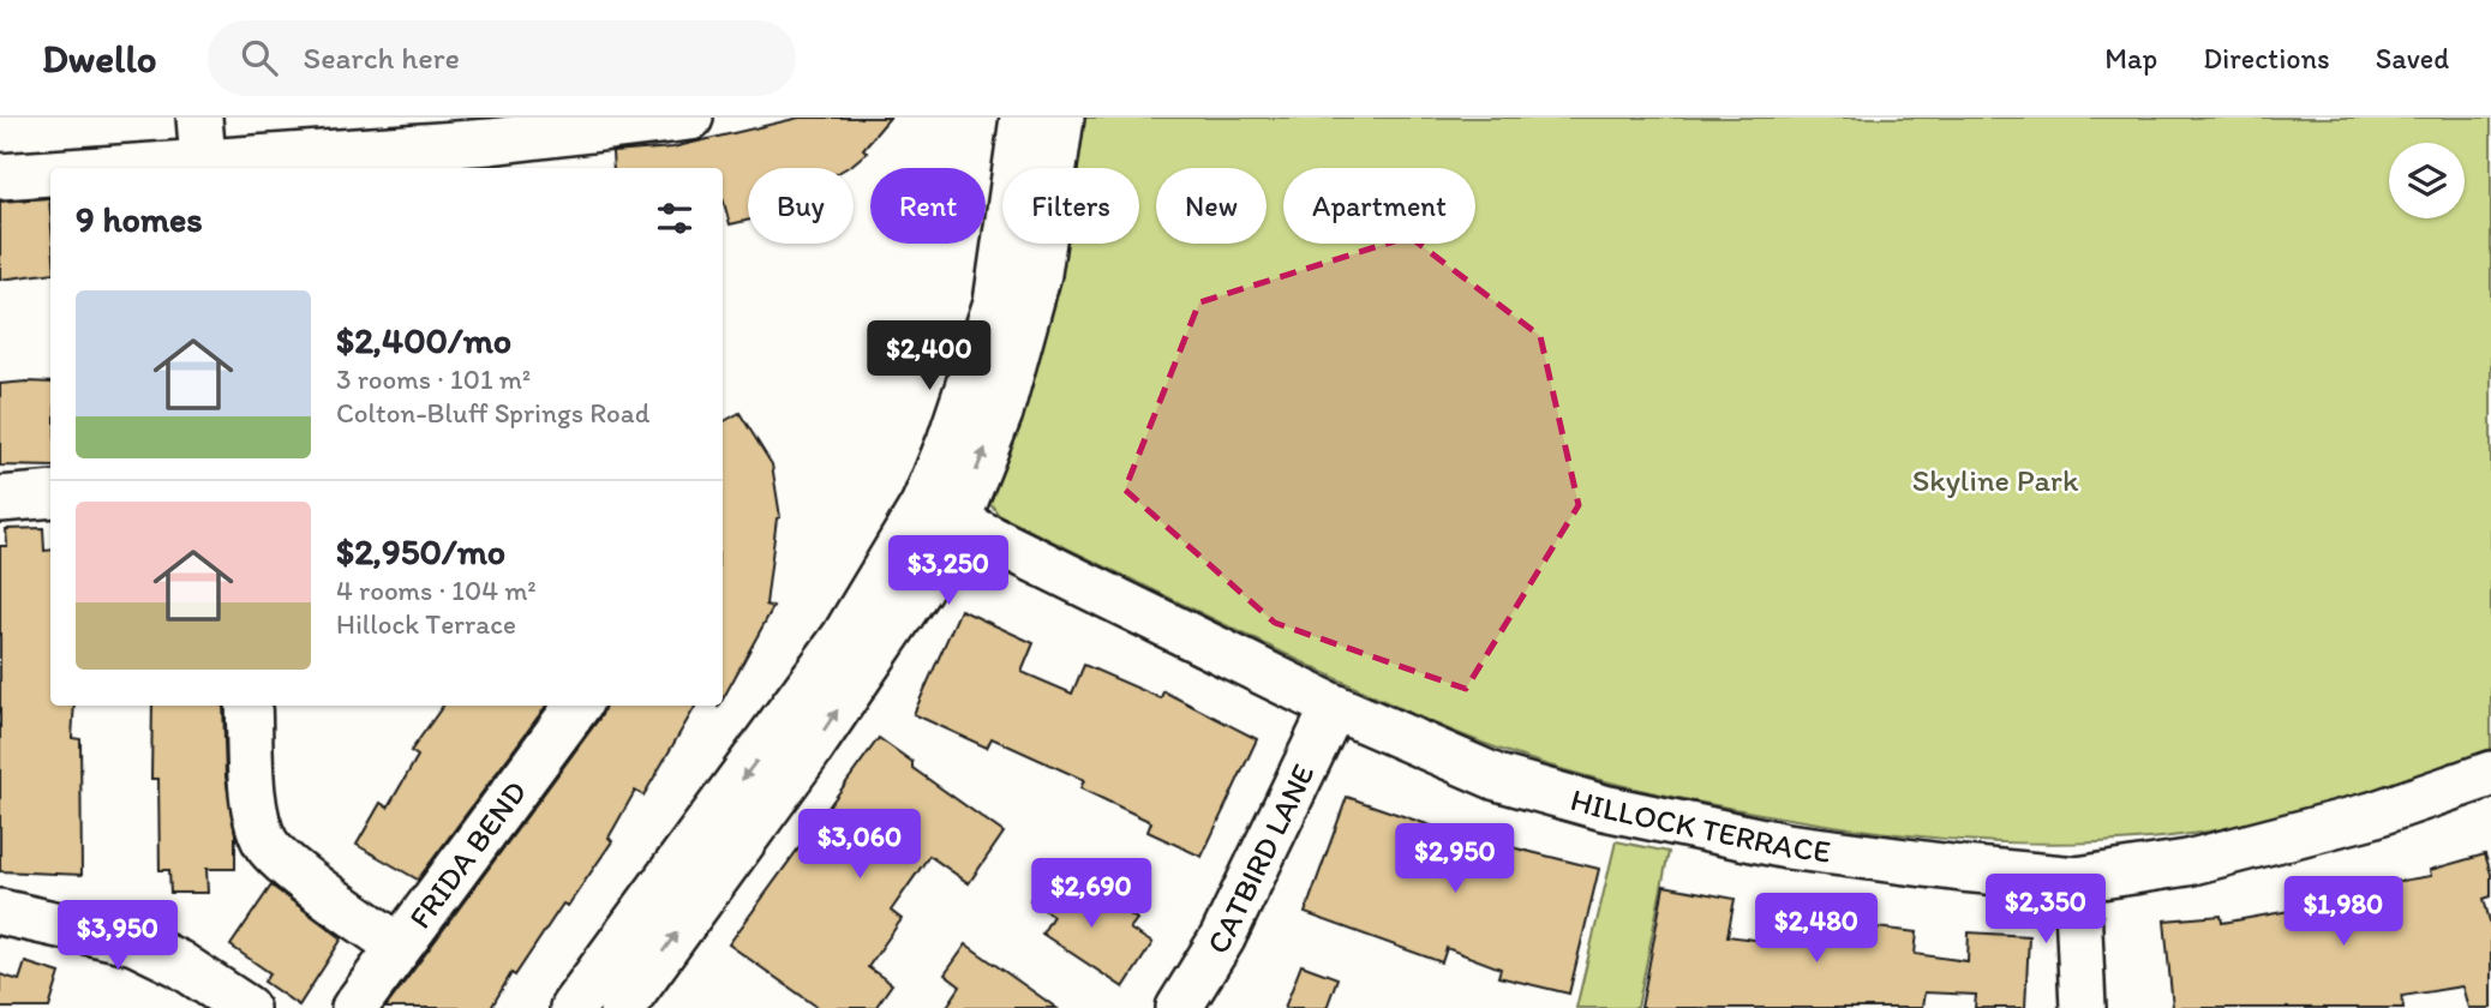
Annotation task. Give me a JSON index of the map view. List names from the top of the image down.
{
  "streets": {
    "street": ["HILLOCK TERRACE", "FRIDA BEND", "CATBIRD LANE"]
  },
  "crossings": [
    ["HILLOCK TERRACE", "CATBIRD LANE"]
  ],
  "parks": ["Skyline Park"],
  "page": {
    "header": "Dwello",
    "search": "Search here",
    "nav": ["Map", "Directions", "Saved"],
    "chip": [
      "Buy",
      "Rent",
      "Filters",
      "New",
      "Apartment"
    ],
    "heading": "9 homes",
    "list": [
      {
        "name": "$2,400/mo",
        "note": "3 rooms · 101 m² · Colton-Bluff Springs Road"
      },
      {
        "name": "$2,950/mo",
        "note": "4 rooms · 104 m² · Hillock Terrace"
      }
    ],
    "price": [
      "$2,400",
      "$3,250",
      "$3,060",
      "$2,950",
      "$2,690",
      "$2,350",
      "$1,980",
      "$2,480",
      "$3,950"
    ]
  }
}
